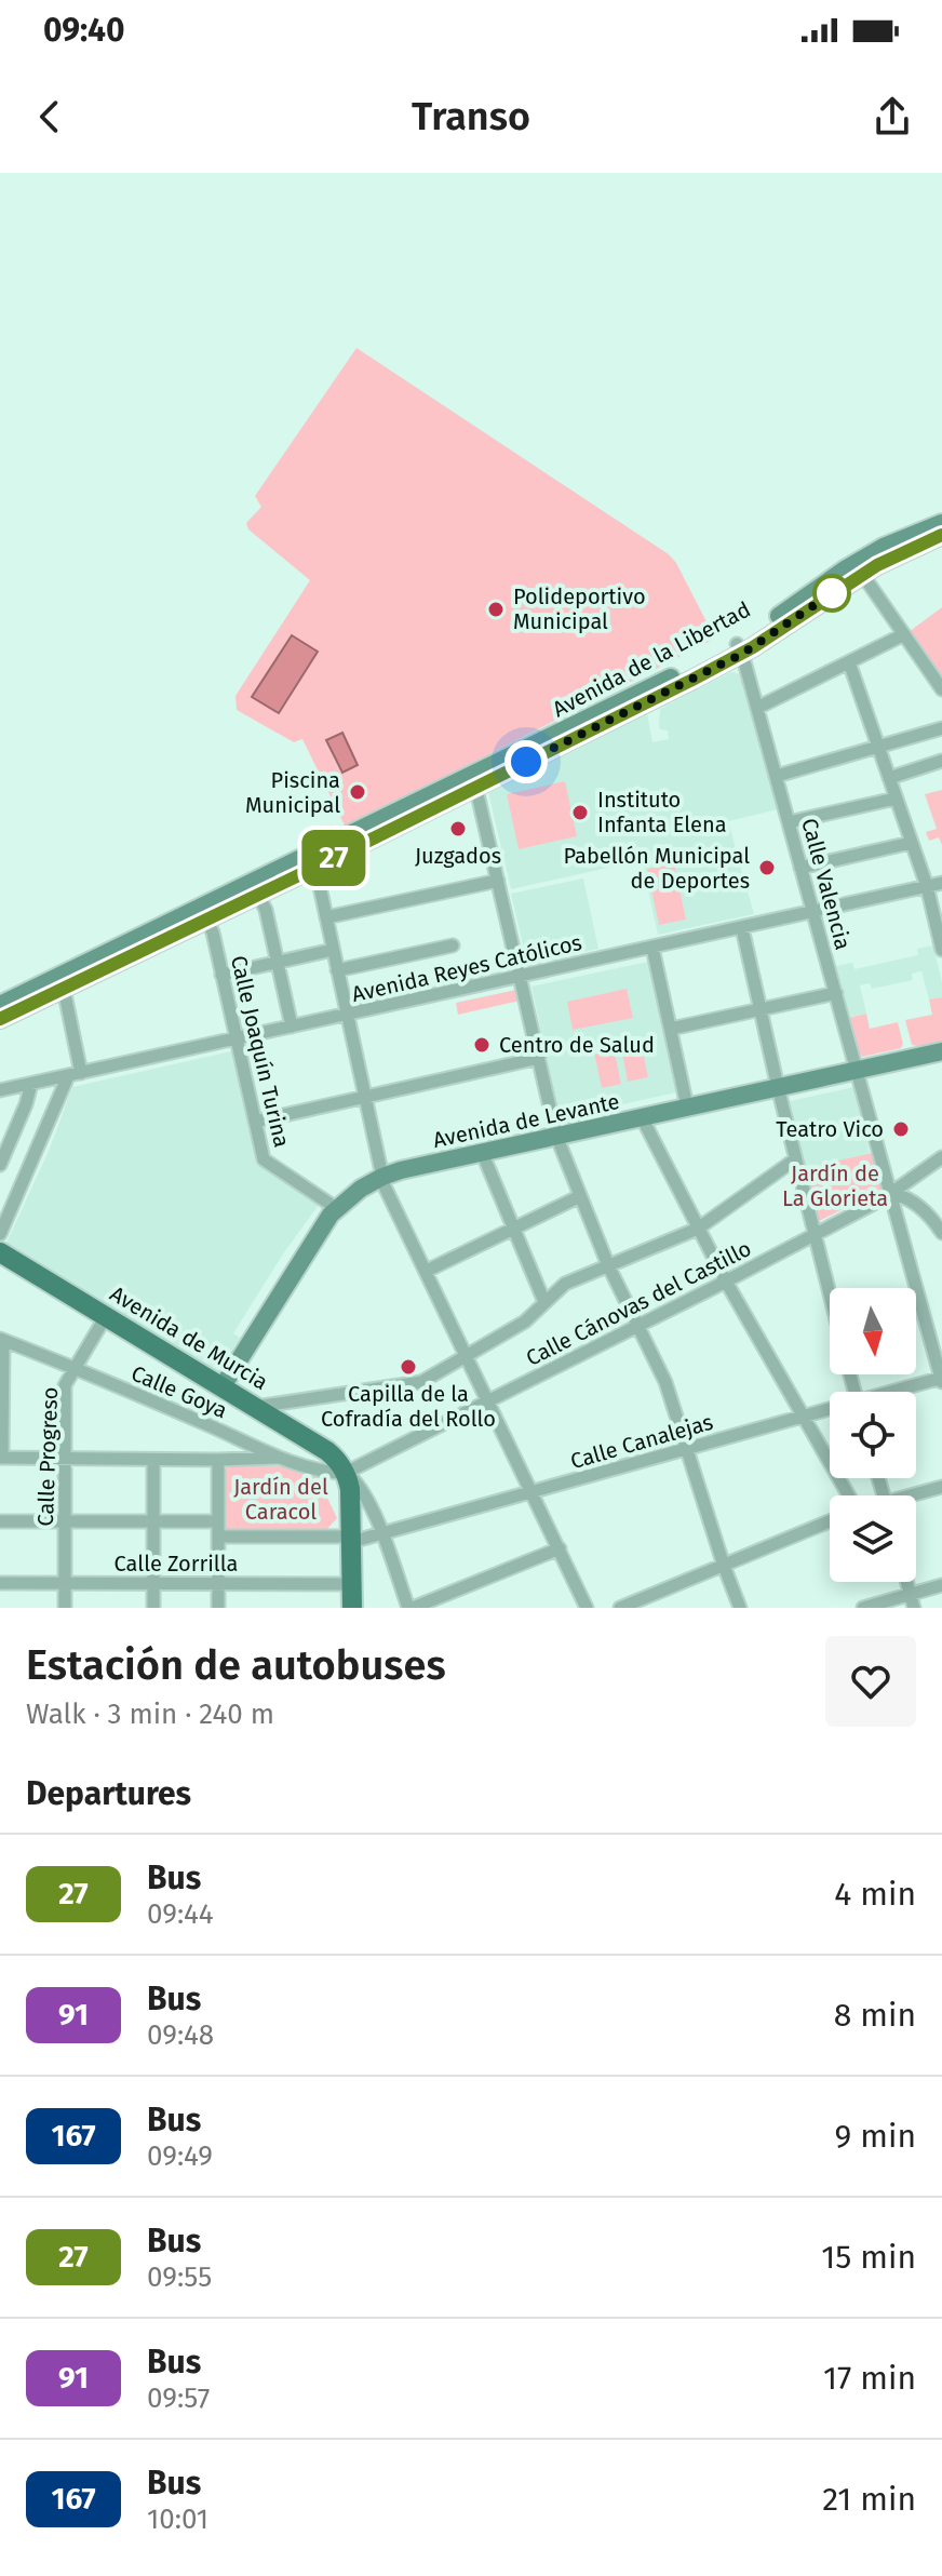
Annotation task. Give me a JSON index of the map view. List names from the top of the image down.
{
  "streets": {
    "main road": ["Avenida de la Libertad", "Avenida de Levante", "Avenida de Murcia"],
    "street": [
      "Calle Valencia",
      "Avenida Reyes Católicos",
      "Calle Joaquín Turina",
      "Calle Cánovas del Castillo",
      "Calle Goya",
      "Calle Canalejas",
      "Calle Progreso",
      "Calle Zorrilla"
    ]
  },
  "crossings": [
    ["Avenida de la Libertad", "Calle Valencia"],
    ["Calle Valencia", "Avenida Reyes Católicos"],
    ["Calle Valencia", "Avenida de Levante"],
    ["Calle Valencia", "Calle Cánovas del Castillo"],
    ["Calle Valencia", "Calle Canalejas"],
    ["Avenida Reyes Católicos", "Calle Joaquín Turina"],
    ["Calle Joaquín Turina", "Avenida de Levante"],
    ["Avenida de Levante", "Avenida de Murcia"],
    ["Calle Cánovas del Castillo", "Avenida de Murcia"],
    ["Calle Cánovas del Castillo", "Calle Goya"],
    ["Avenida de Murcia", "Calle Goya"],
    ["Avenida de Murcia", "Calle Progreso"],
    ["Calle Goya", "Calle Progreso"],
    ["Calle Progreso", "Calle Zorrilla"]
  ],
  "parks": ["Jardín de La Glorieta", "Jardín del Caracol"],
  "places": [
    "Polideportivo Municipal",
    "Piscina Municipal",
    "Instituto Infanta Elena",
    "Juzgados",
    "Pabellón Municipal de Deportes",
    "Centro de Salud",
    "Teatro Vico",
    "Capilla de la Cofradía del Rollo"
  ],
  "lines": ["bus line 27"],
  "north": "bottom",
  "page": {
    "status": "09:40",
    "header": "Transo",
    "on_map": "27",
    "heading": [
      ["Estación de autobuses", "Walk · 3 min · 240 m"],
      "Departures"
    ],
    "list": [
      {
        "mark": "27",
        "name": "Bus",
        "note": "09:44",
        "value": "4 min"
      },
      {
        "mark": "91",
        "name": "Bus",
        "note": "09:48",
        "value": "8 min"
      },
      {
        "mark": "167",
        "name": "Bus",
        "note": "09:49",
        "value": "9 min"
      },
      {
        "mark": "27",
        "name": "Bus",
        "note": "09:55",
        "value": "15 min"
      },
      {
        "mark": "91",
        "name": "Bus",
        "note": "09:57",
        "value": "17 min"
      },
      {
        "mark": "167",
        "name": "Bus",
        "note": "10:01",
        "value": "21 min"
      }
    ]
  }
}
